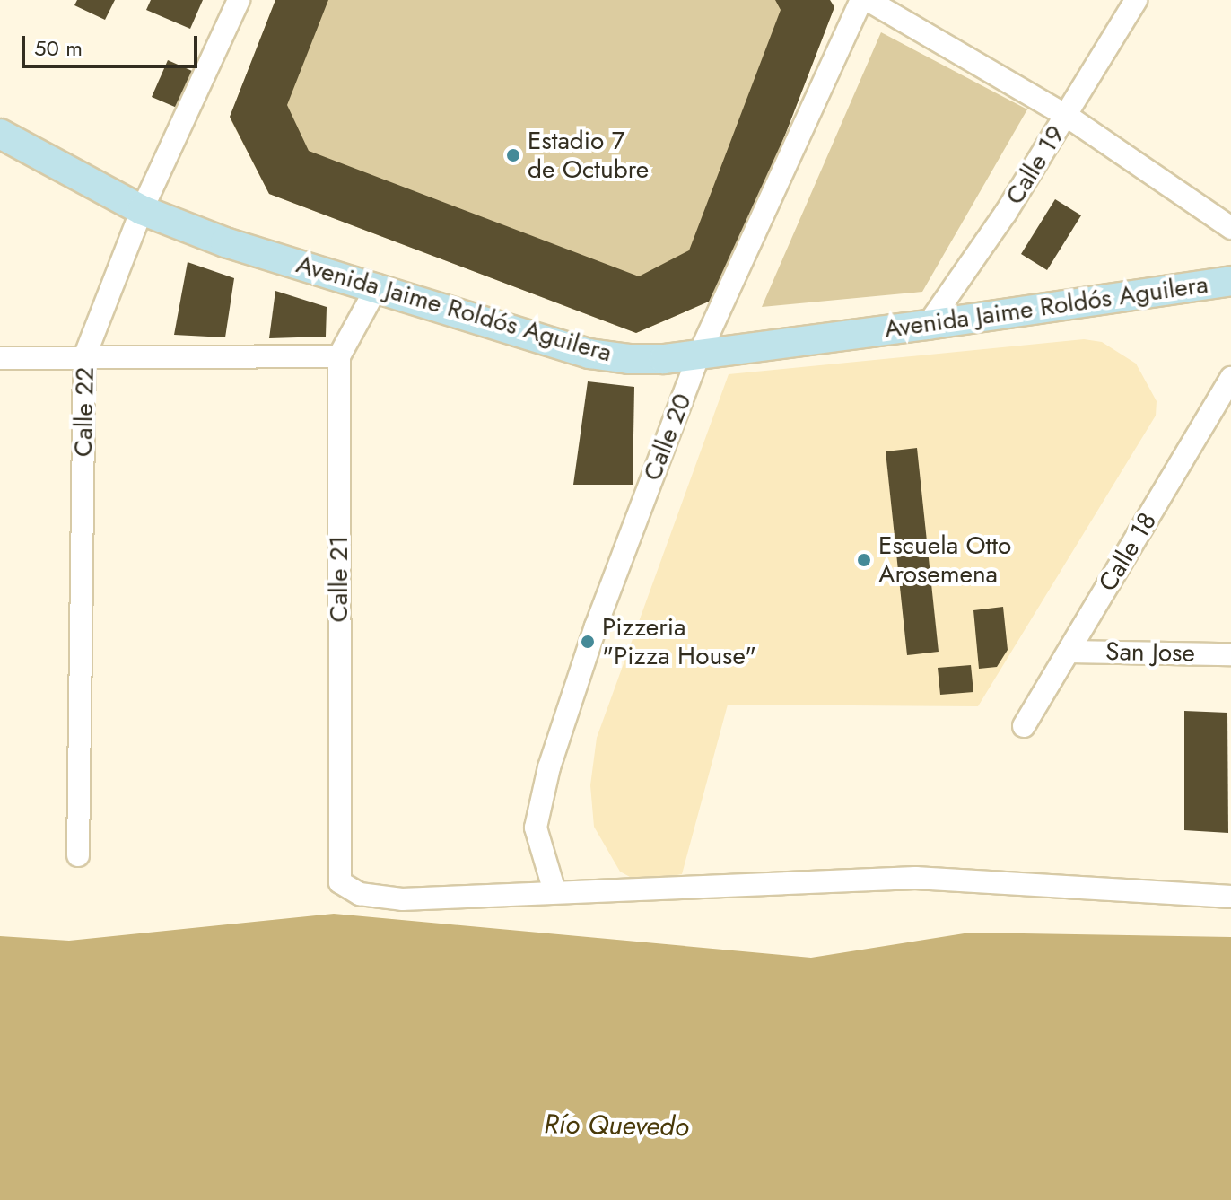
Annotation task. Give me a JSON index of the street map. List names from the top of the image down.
{
  "streets": {
    "main road": ["Avenida Jaime Roldós Aguilera"],
    "street": [
      "Calle 19",
      "Calle 22",
      "Calle 20",
      "Calle 18",
      "Calle 21",
      "San Jose"
    ]
  },
  "crossings": [
    ["Calle 19", "Avenida Jaime Roldós Aguilera"],
    ["Avenida Jaime Roldós Aguilera", "Calle 22"],
    ["Avenida Jaime Roldós Aguilera", "Calle 20"],
    ["Avenida Jaime Roldós Aguilera", "Calle 21"],
    ["Calle 20", "Calle 21"],
    ["Calle 18", "San Jose"]
  ],
  "water": ["Río Quevedo"],
  "places": ["Estadio 7 de Octubre", "Escuela Otto Arosemena", "Pizzeria \"Pizza House\""],
  "scale_bar": "50 m"
}
